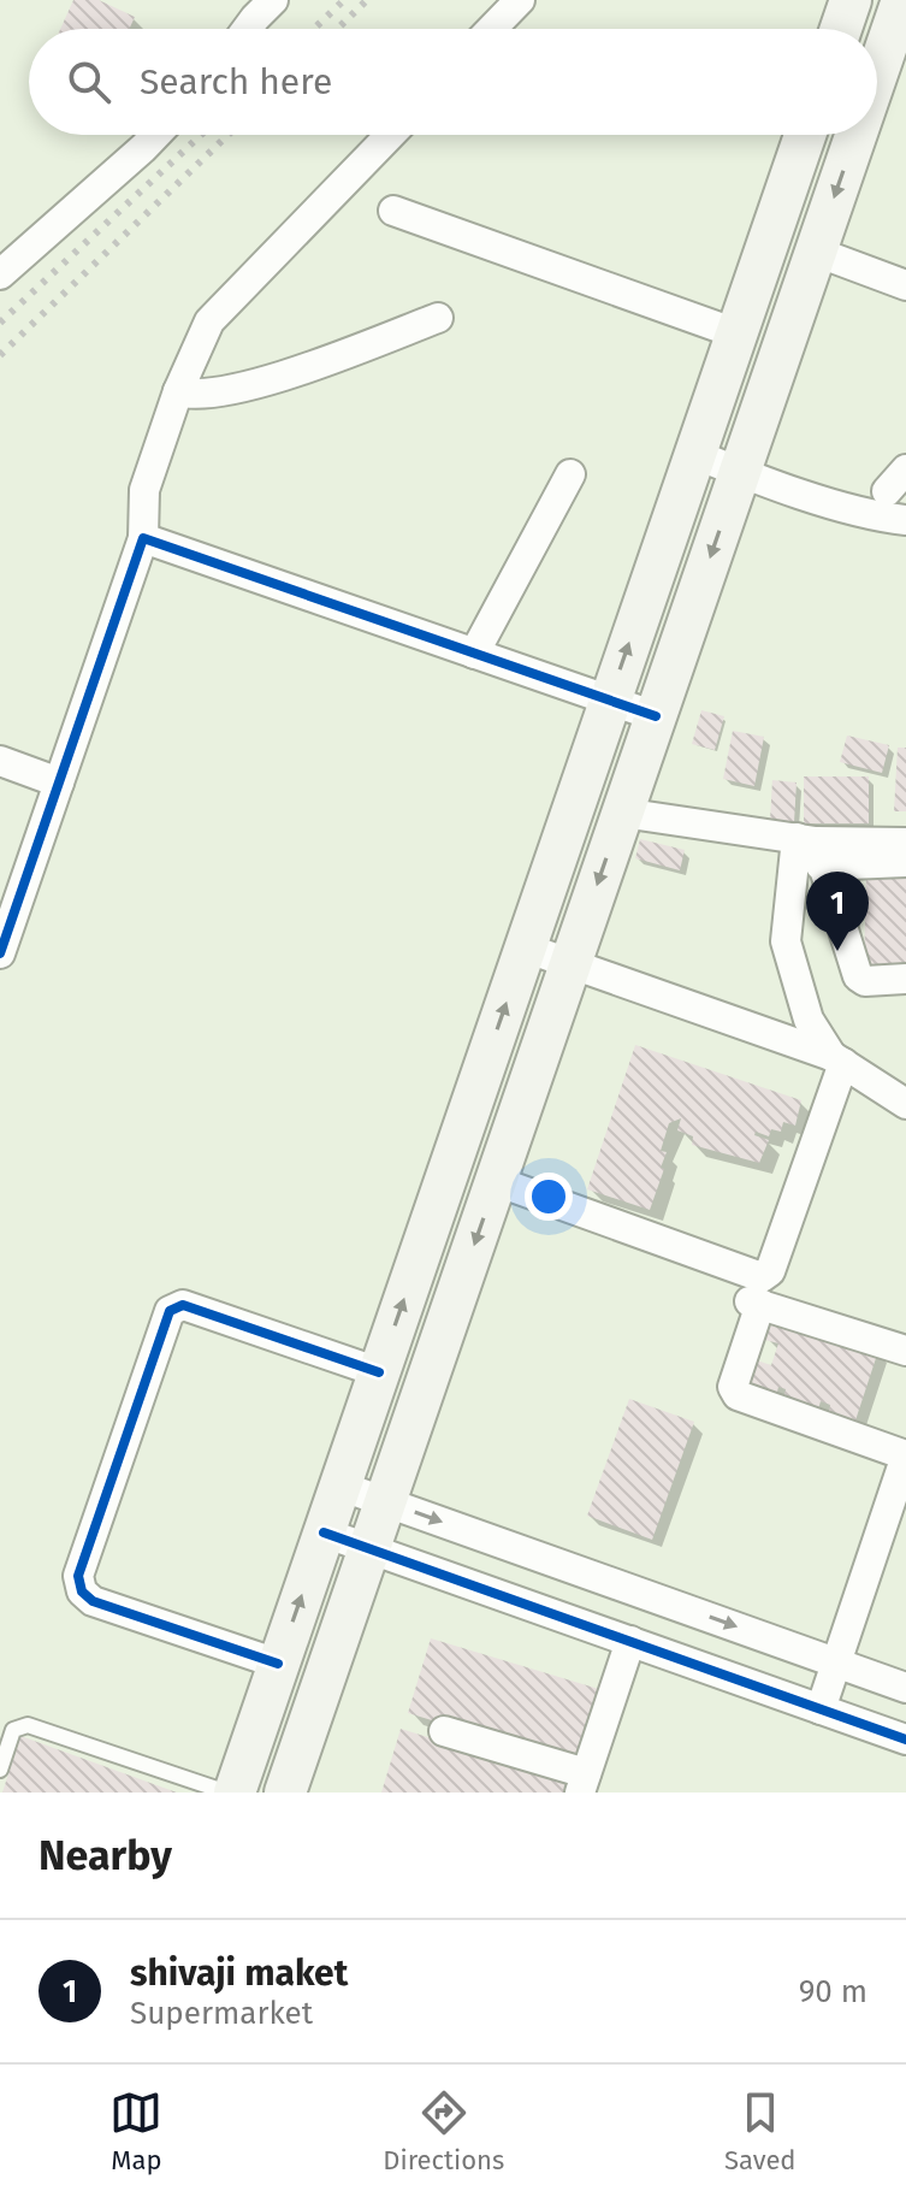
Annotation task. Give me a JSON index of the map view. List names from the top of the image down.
{
  "page": {
    "search": "Search here",
    "pins": "1",
    "heading": "Nearby",
    "list": [
      {
        "mark": "1",
        "name": "shivaji maket",
        "note": "Supermarket",
        "value": "90 m"
      }
    ],
    "nav": ["Map", "Directions", "Saved"]
  }
}
